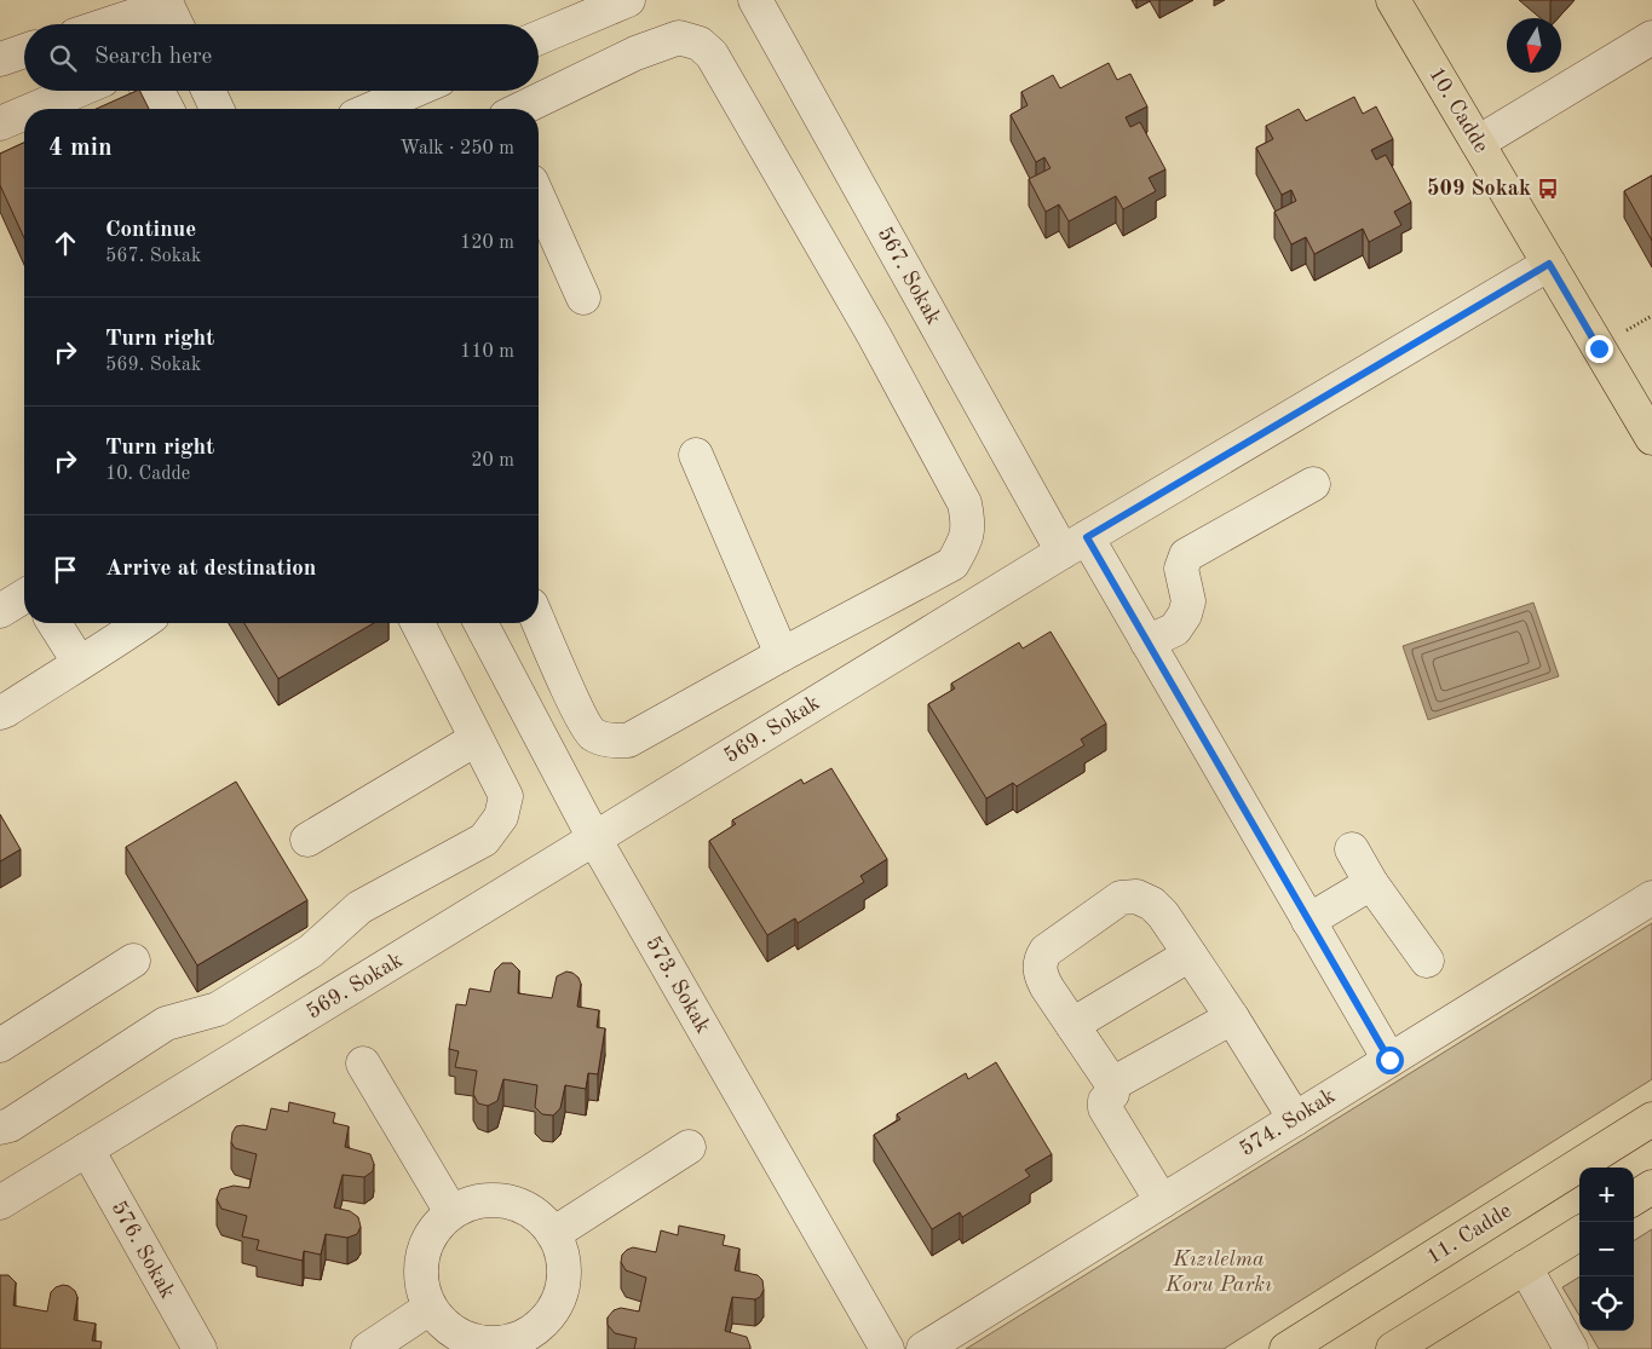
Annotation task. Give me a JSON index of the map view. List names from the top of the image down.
{
  "streets": {
    "main road": ["10. Cadde", "11. Cadde"],
    "street": [
      "567. Sokak",
      "569. Sokak",
      "573. Sokak",
      "574. Sokak",
      "576. Sokak"
    ]
  },
  "crossings": [
    ["10. Cadde", "569. Sokak"],
    ["567. Sokak", "569. Sokak"],
    ["567. Sokak", "574. Sokak"],
    ["569. Sokak", "573. Sokak"],
    ["569. Sokak", "576. Sokak"]
  ],
  "parks": ["Kızılelma Koru Parkı"],
  "places": {
    "bus stop": ["509 Sokak"]
  },
  "north": "bottom",
  "page": {
    "search": "Search here",
    "heading": ["4 min", "Walk · 250 m"],
    "list": [
      ["Continue", "567. Sokak", "120 m"],
      ["Turn right", "569. Sokak", "110 m"],
      ["Turn right", "10. Cadde", "20 m"],
      "Arrive at destination"
    ],
    "map_buttons": ["+", "−"]
  }
}
